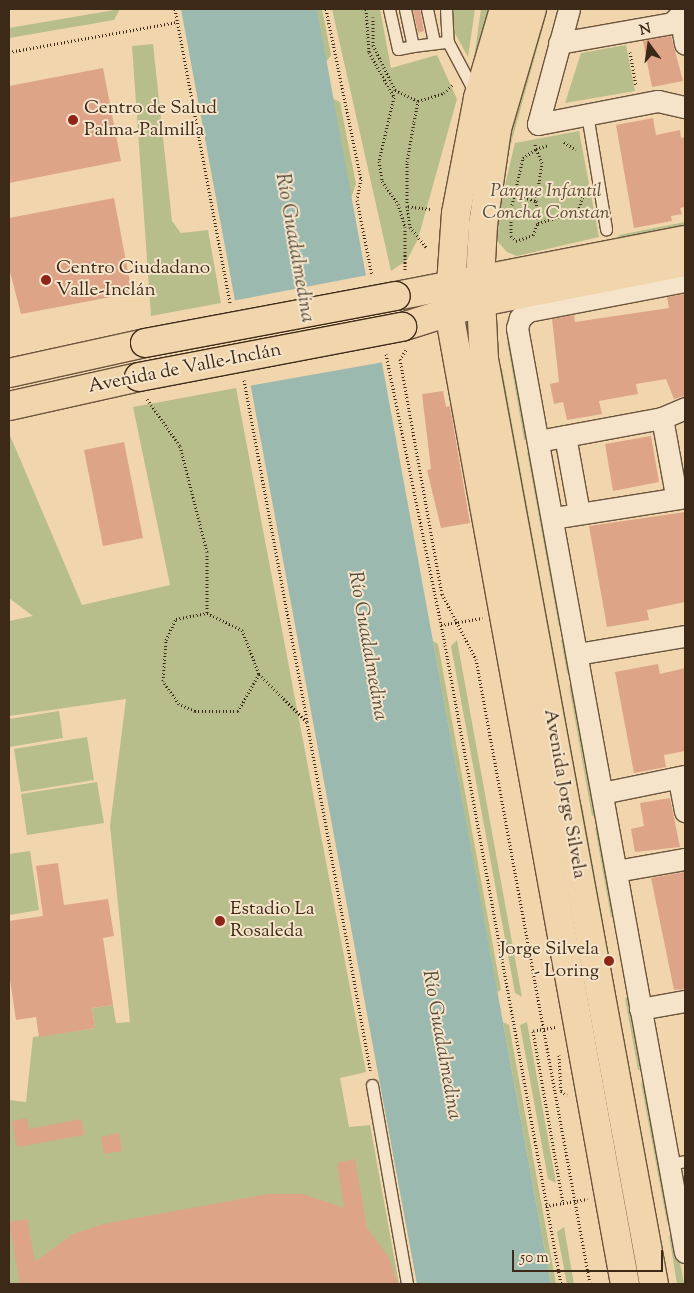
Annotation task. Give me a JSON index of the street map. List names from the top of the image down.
{
  "streets": {
    "main road": ["Avenida de Valle-Inclán", "Avenida Jorge Silvela"]
  },
  "crossings": [
    ["Avenida de Valle-Inclán", "Avenida Jorge Silvela"]
  ],
  "water": ["Río Guadalmedina"],
  "parks": ["Parque Infantil Concha Constan"],
  "places": [
    "Centro de Salud Palma-Palmilla",
    "Centro Ciudadano Valle-Inclán",
    "Estadio La Rosaleda",
    "Jorge Silvela - Loring"
  ],
  "scale_bar": "50 m",
  "north": "top"
}
